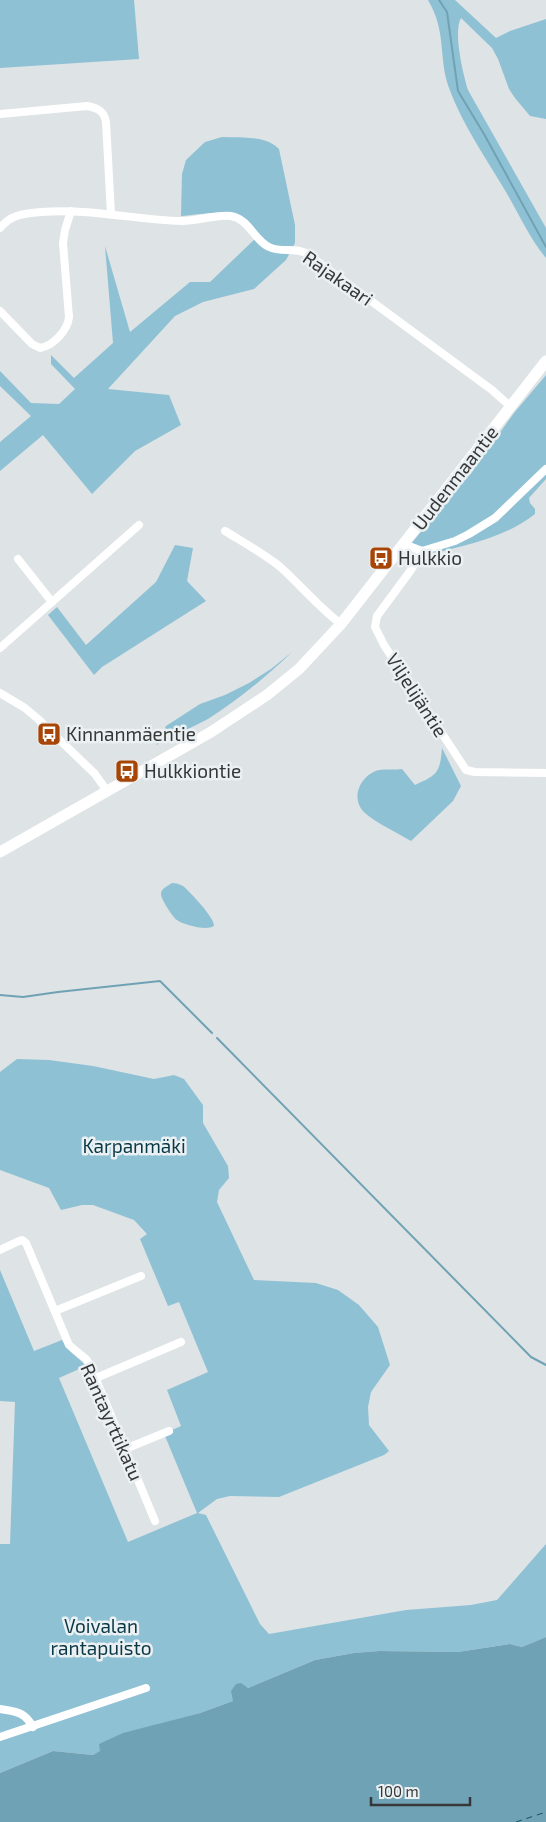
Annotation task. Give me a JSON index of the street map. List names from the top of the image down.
{
  "streets": {
    "main road": ["Uudenmaantie"],
    "street": ["Rajakaari", "Viljelijäntie", "Rantayrttikatu"]
  },
  "crossings": [
    ["Rajakaari", "Uudenmaantie"]
  ],
  "parks": ["Karpanmäki", "Voivalan rantapuisto"],
  "places": {
    "bus stop": ["Hulkkio", "Kinnanmäentie", "Hulkkiontie"]
  },
  "scale_bar": "100 m"
}
